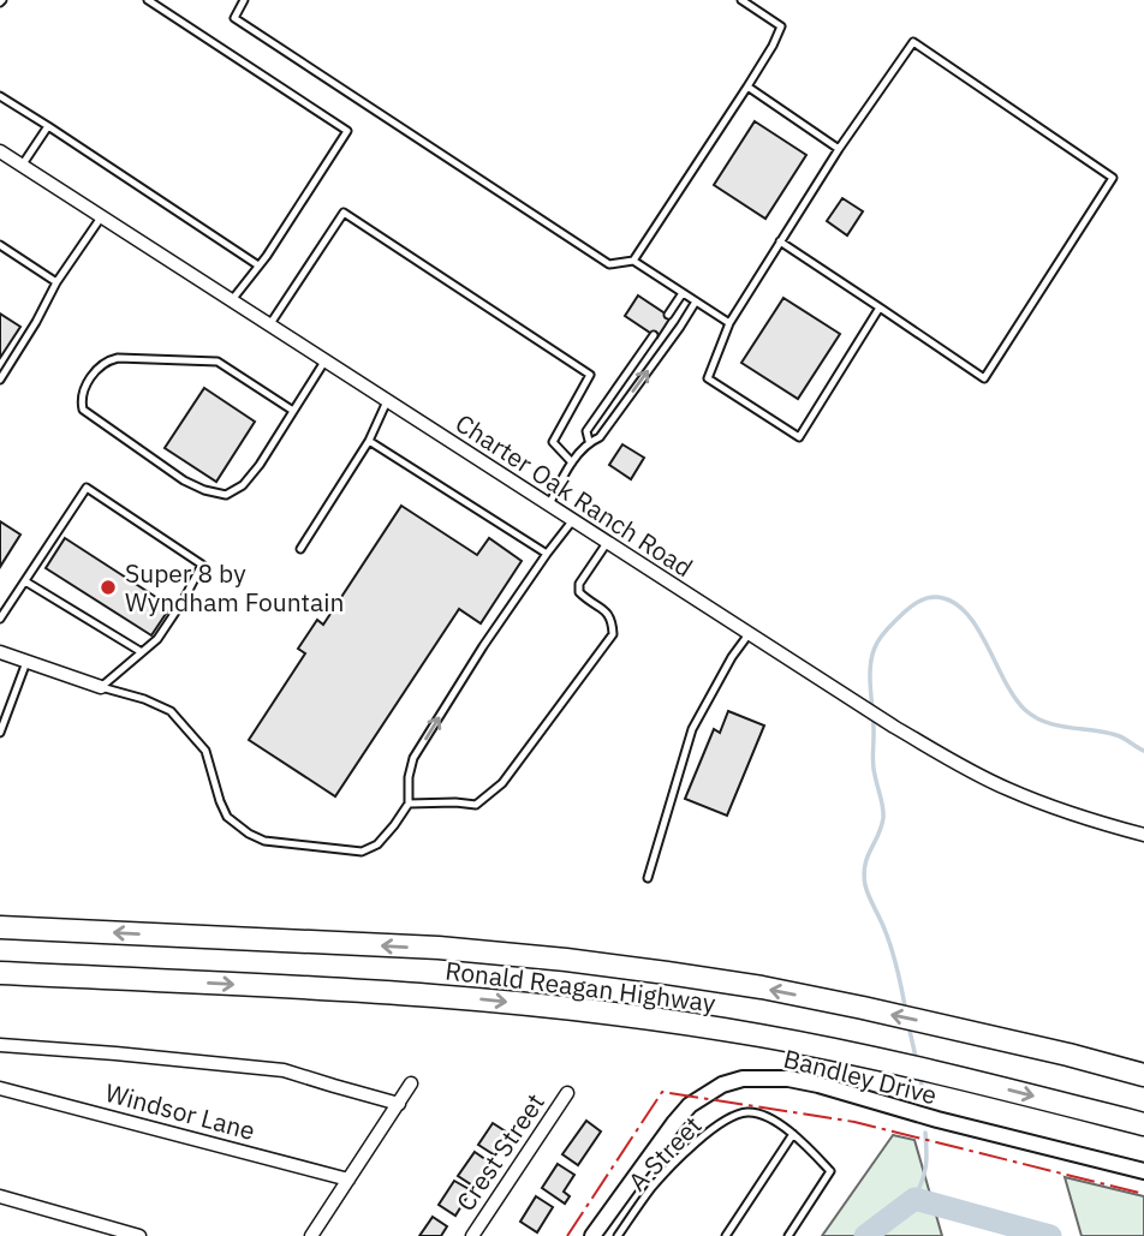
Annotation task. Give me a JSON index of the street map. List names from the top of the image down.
{
  "streets": {
    "highway": ["Ronald Reagan Highway"],
    "street": [
      "Charter Oak Ranch Road",
      "Bandley Drive",
      "Windsor Lane",
      "Crest Street"
    ],
    "lane": ["A Street"]
  },
  "places": ["Super 8 by Wyndham Fountain"]
}
